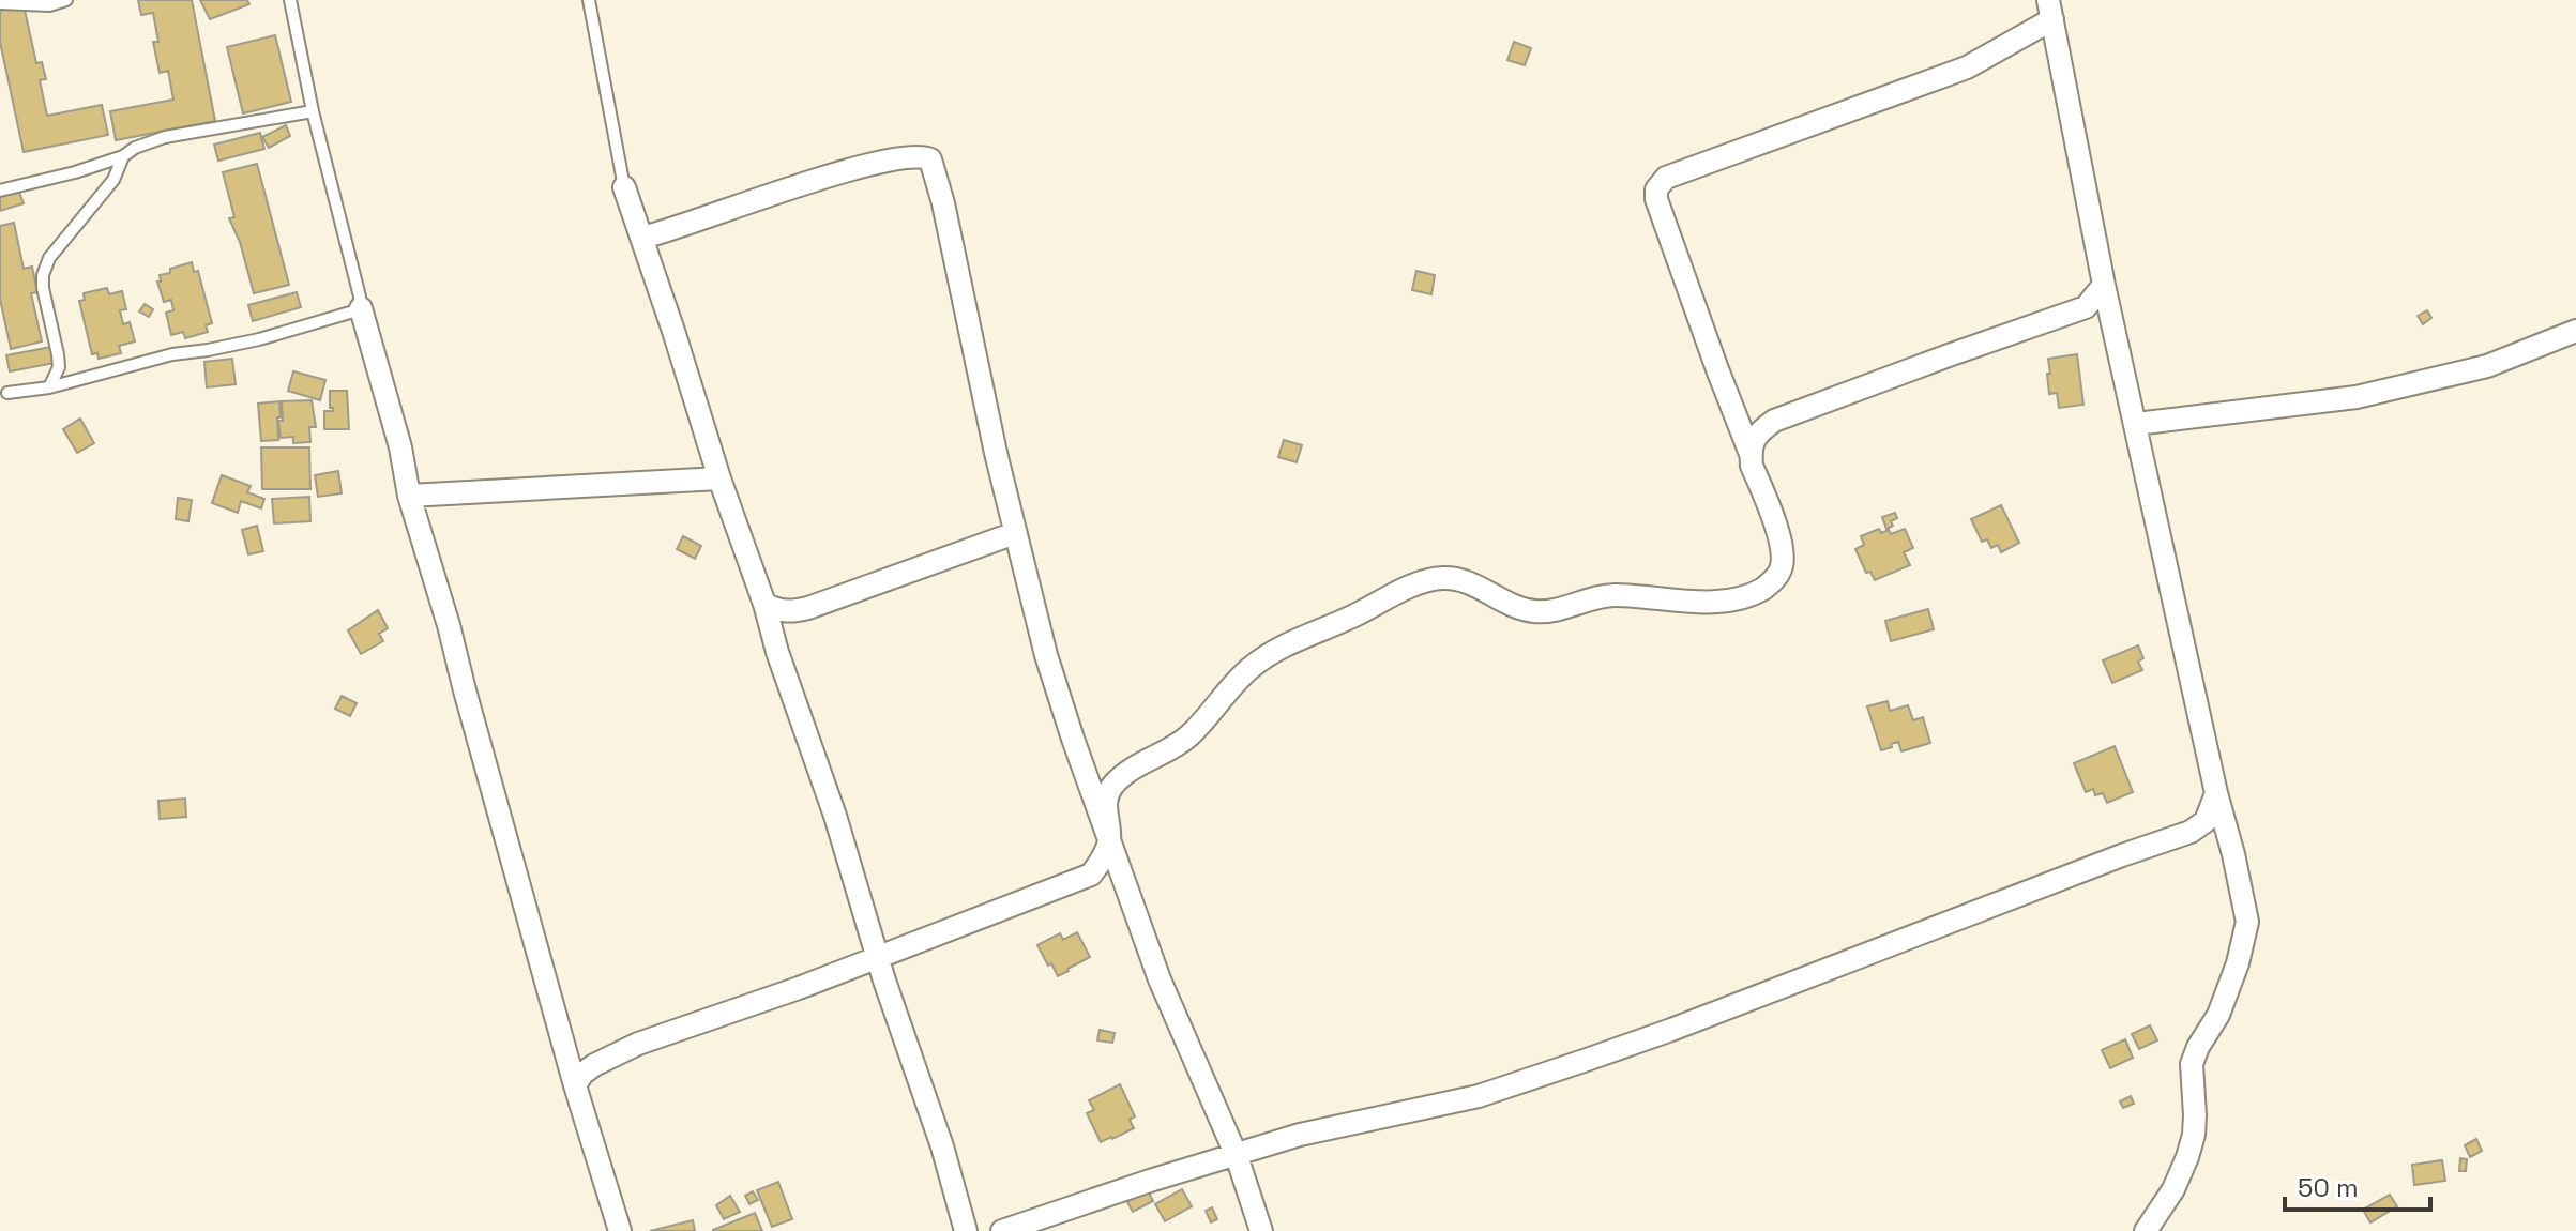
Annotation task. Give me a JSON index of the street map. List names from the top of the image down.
{
  "scale_bar": "50 m"
}
